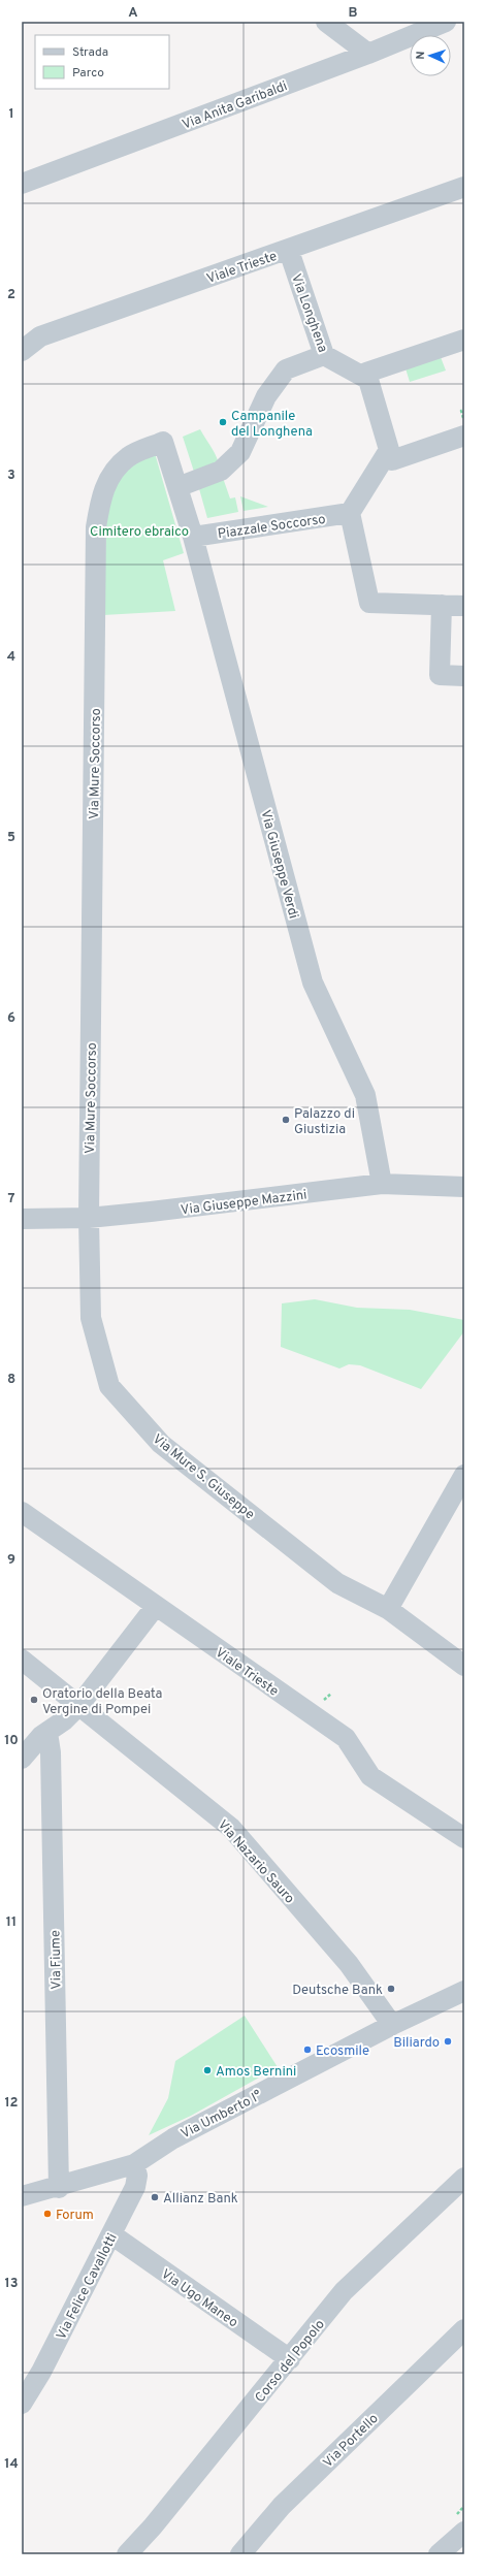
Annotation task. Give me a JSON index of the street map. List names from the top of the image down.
{
  "streets": {
    "street": [
      "Via Anita Garibaldi",
      "Viale Trieste",
      "Via Longhena",
      "Piazzale Soccorso",
      "Via Mure Soccorso",
      "Via Giuseppe Verdi",
      "Via Giuseppe Mazzini",
      "Via Mure S. Giuseppe",
      "Via Nazario Sauro",
      "Via Fiume",
      "Via Umberto I°",
      "Via Felice Cavallotti",
      "Via Ugo Maneo",
      "Corso del Popolo",
      "Via Portello"
    ]
  },
  "crossings": [
    ["Viale Trieste", "Via Longhena"],
    ["Piazzale Soccorso", "Via Mure Soccorso"],
    ["Piazzale Soccorso", "Via Giuseppe Verdi"],
    ["Via Mure Soccorso", "Via Giuseppe Verdi"],
    ["Via Mure Soccorso", "Via Giuseppe Mazzini"],
    ["Via Mure Soccorso", "Via Mure S. Giuseppe"],
    ["Via Giuseppe Verdi", "Via Giuseppe Mazzini"],
    ["Via Giuseppe Mazzini", "Via Mure S. Giuseppe"],
    ["Via Nazario Sauro", "Via Umberto I°"],
    ["Via Fiume", "Via Umberto I°"],
    ["Via Umberto I°", "Via Felice Cavallotti"],
    ["Via Felice Cavallotti", "Via Ugo Maneo"],
    ["Via Ugo Maneo", "Corso del Popolo"]
  ],
  "parks": ["Cimitero ebraico"],
  "places": [
    "Campanile del Longhena",
    "Palazzo di Giustizia",
    "Oratorio della Beata Vergine di Pompei",
    "Deutsche Bank",
    "Biliardo",
    "Ecosmile",
    "Amos Bernini",
    "Allianz Bank",
    "Forum"
  ],
  "legend": ["Strada", "Parco"],
  "north": "left",
  "grid": {
    "columns": ["A", "B"],
    "rows": [
      "1",
      "2",
      "3",
      "4",
      "5",
      "6",
      "7",
      "8",
      "9",
      "10",
      "11",
      "12",
      "13",
      "14"
    ]
  }
}
